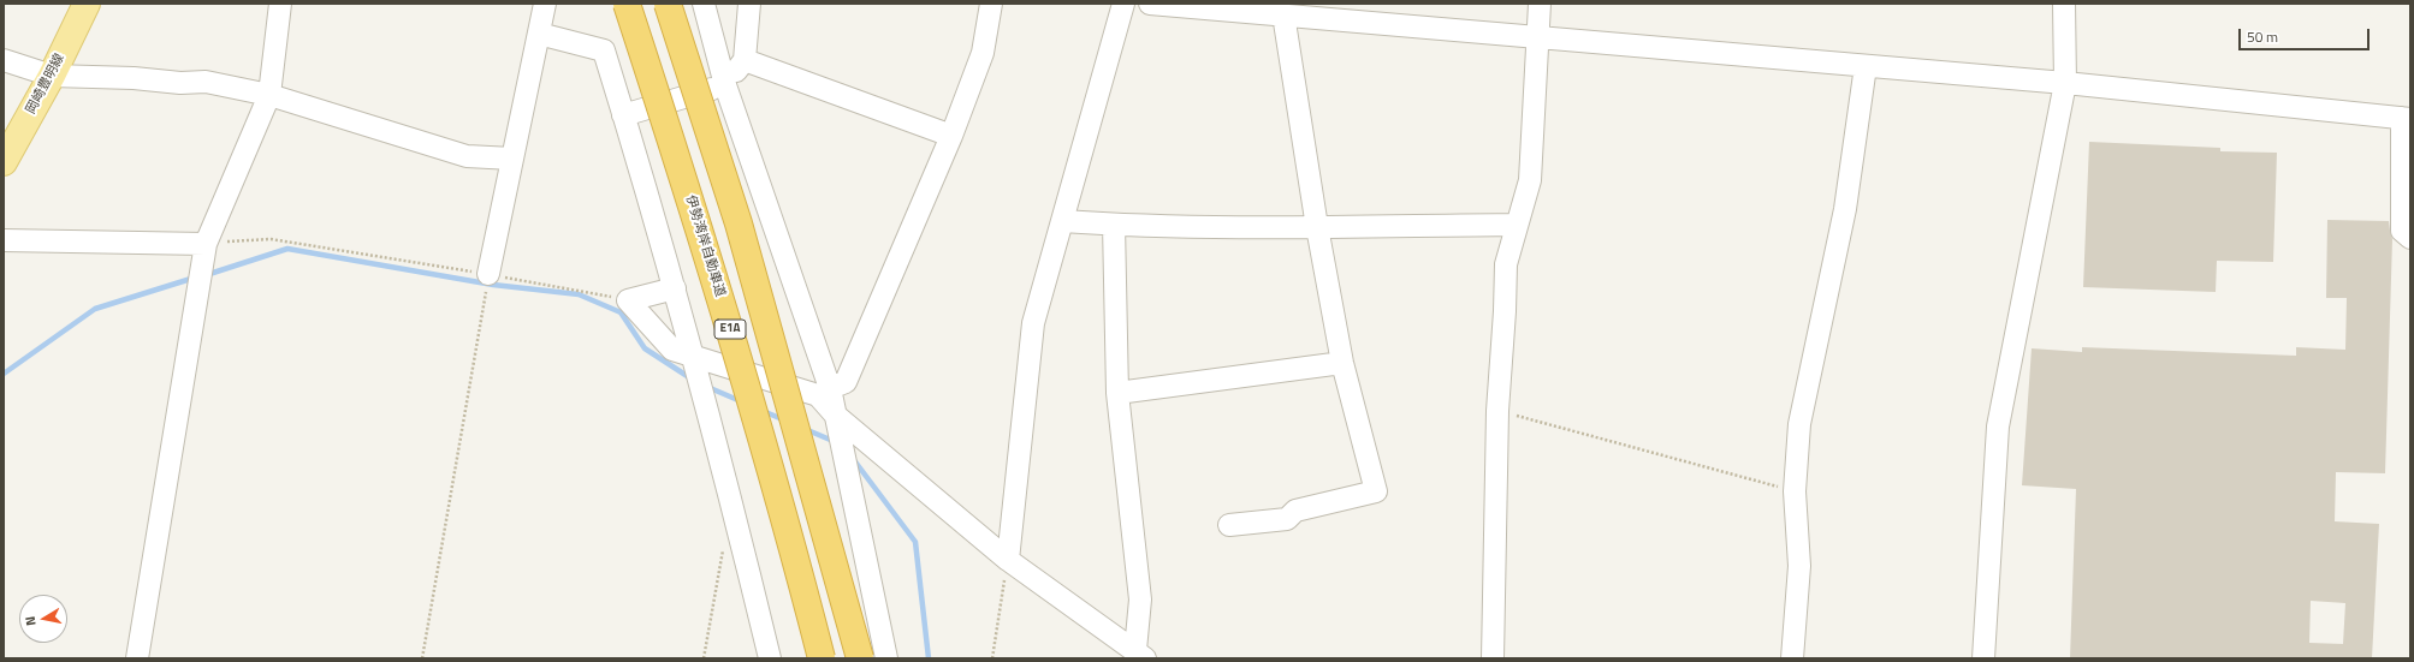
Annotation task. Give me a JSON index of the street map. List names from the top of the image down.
{
  "streets": {
    "highway": ["伊勢湾岸自動車道", "E1A"],
    "main road": ["岡崎豊明線"]
  },
  "scale_bar": "50 m",
  "north": "left"
}
